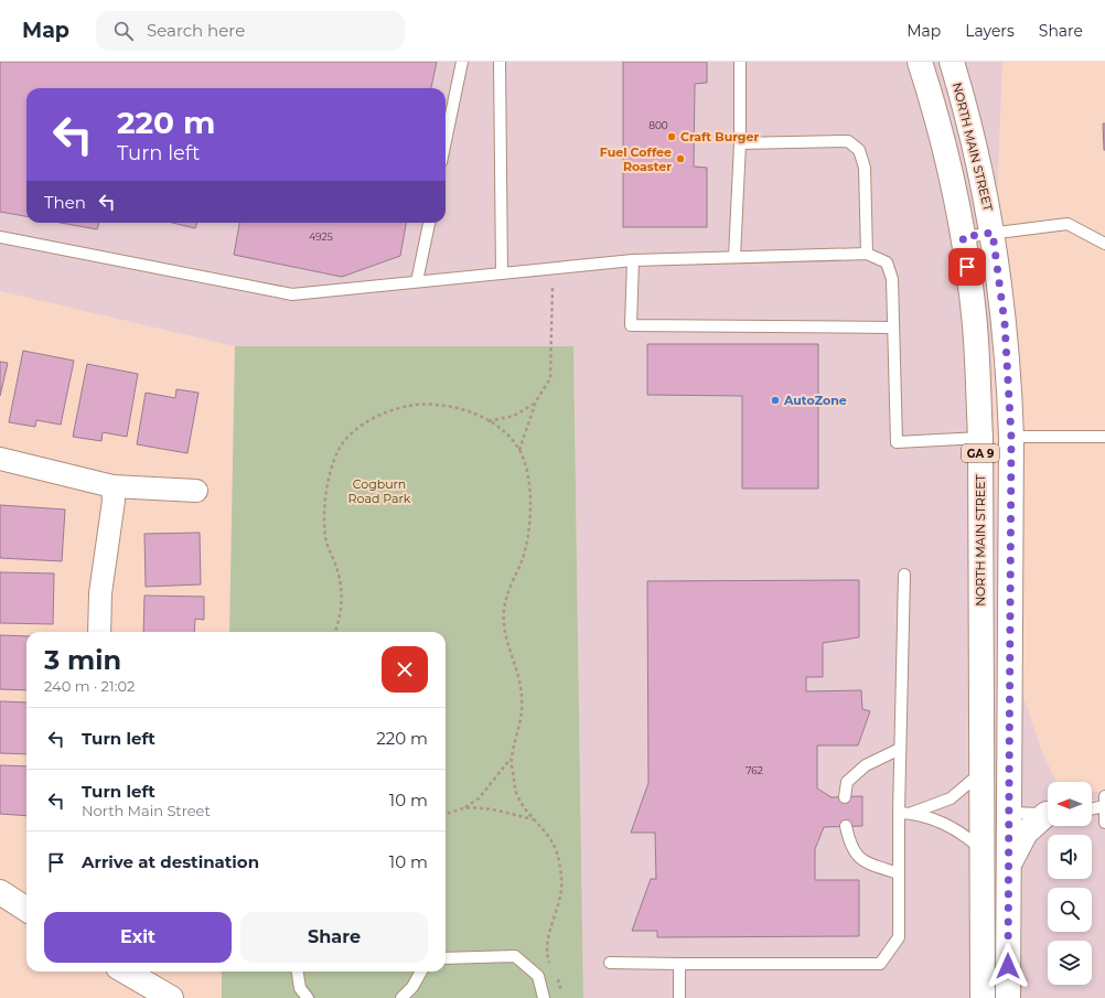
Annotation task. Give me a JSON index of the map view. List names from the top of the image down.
{
  "streets": {
    "main road": ["NORTH MAIN STREET", "GA 9"]
  },
  "parks": ["Cogburn Road Park"],
  "places": ["Craft Burger", "Fuel Coffee Roaster", "AutoZone"],
  "house_numbers": ["800", "4925", "762"],
  "north": "left",
  "page": {
    "header": "Map",
    "search": "Search here",
    "nav": ["Map", "Layers", "Share"],
    "turn": ["220 m", "Turn left"],
    "then": "Then",
    "heading": ["3 min", "240 m · 21:02"],
    "list": [
      {
        "name": "Turn left",
        "value": "220 m"
      },
      {
        "name": "Turn left",
        "note": "North Main Street",
        "value": "10 m"
      },
      {
        "name": "Arrive at destination",
        "value": "10 m"
      }
    ],
    "buttons": ["Exit", "Share"]
  }
}
